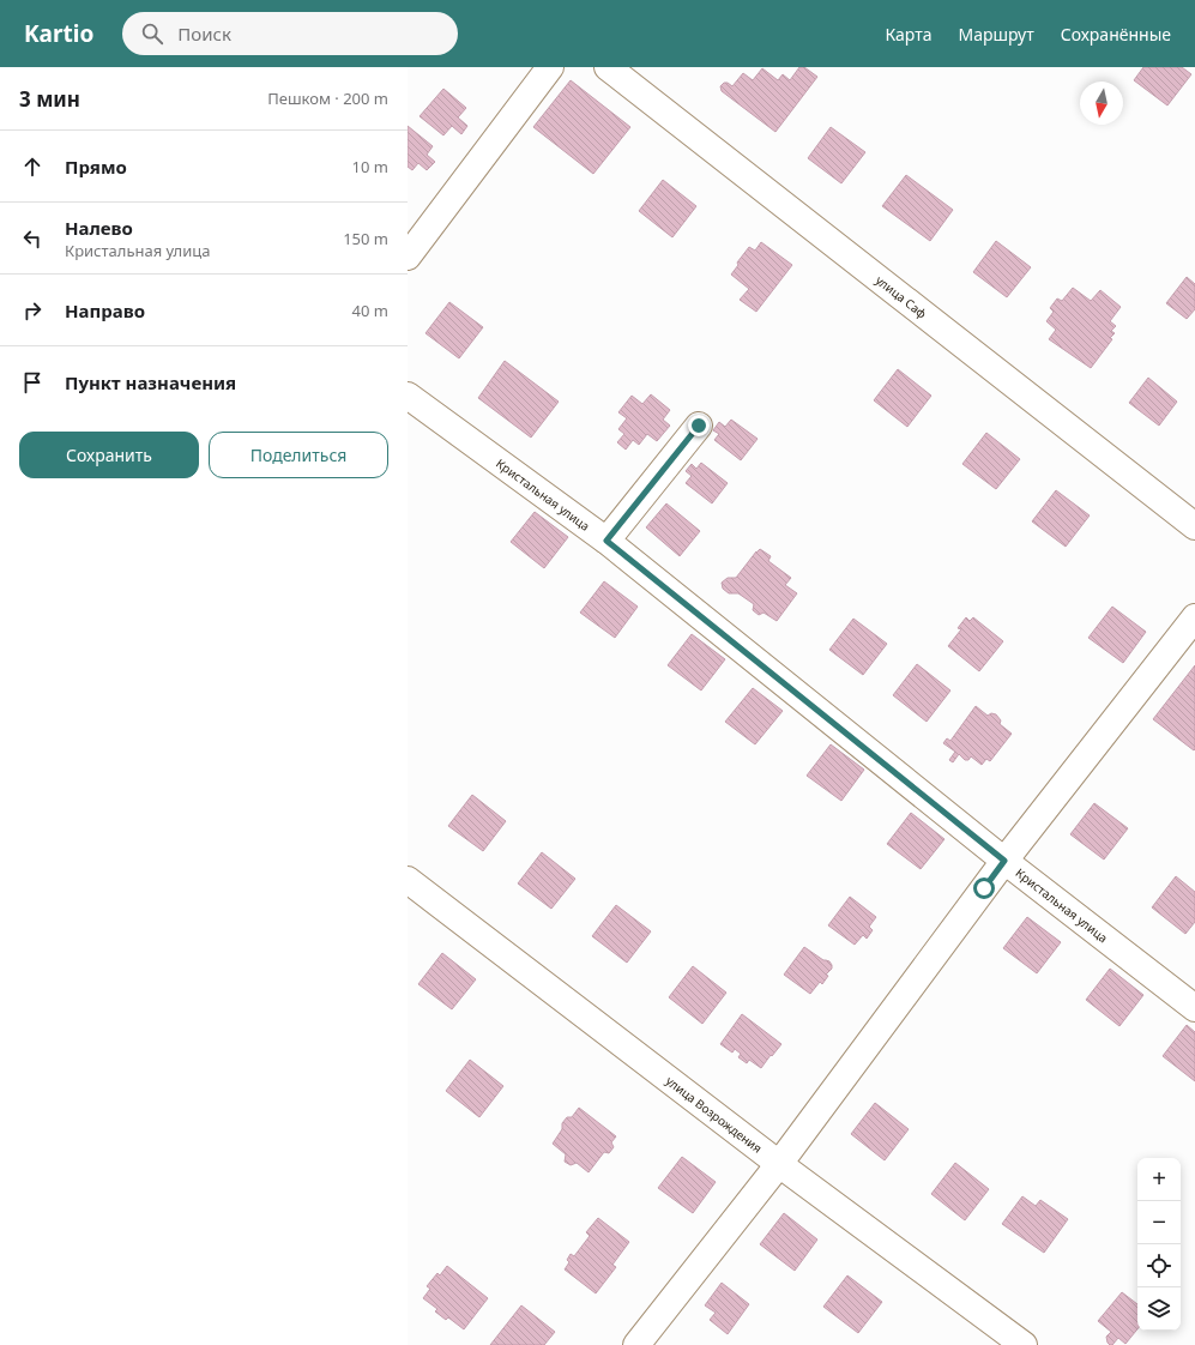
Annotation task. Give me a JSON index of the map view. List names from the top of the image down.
{
  "streets": {
    "street": ["улица Саф", "Кристальная улица", "улица Возрождения"]
  },
  "north": "bottom",
  "page": {
    "header": "Kartio",
    "search": "Поиск",
    "nav": ["Карта", "Маршрут", "Сохранённые"],
    "heading": ["3 мин", "Пешком · 200 m"],
    "list": [
      ["Прямо", "10 m"],
      ["Налево", "Кристальная улица", "150 m"],
      ["Направо", "40 m"],
      "Пункт назначения"
    ],
    "buttons": ["Сохранить", "Поделиться"],
    "map_buttons": ["+", "−"]
  }
}
